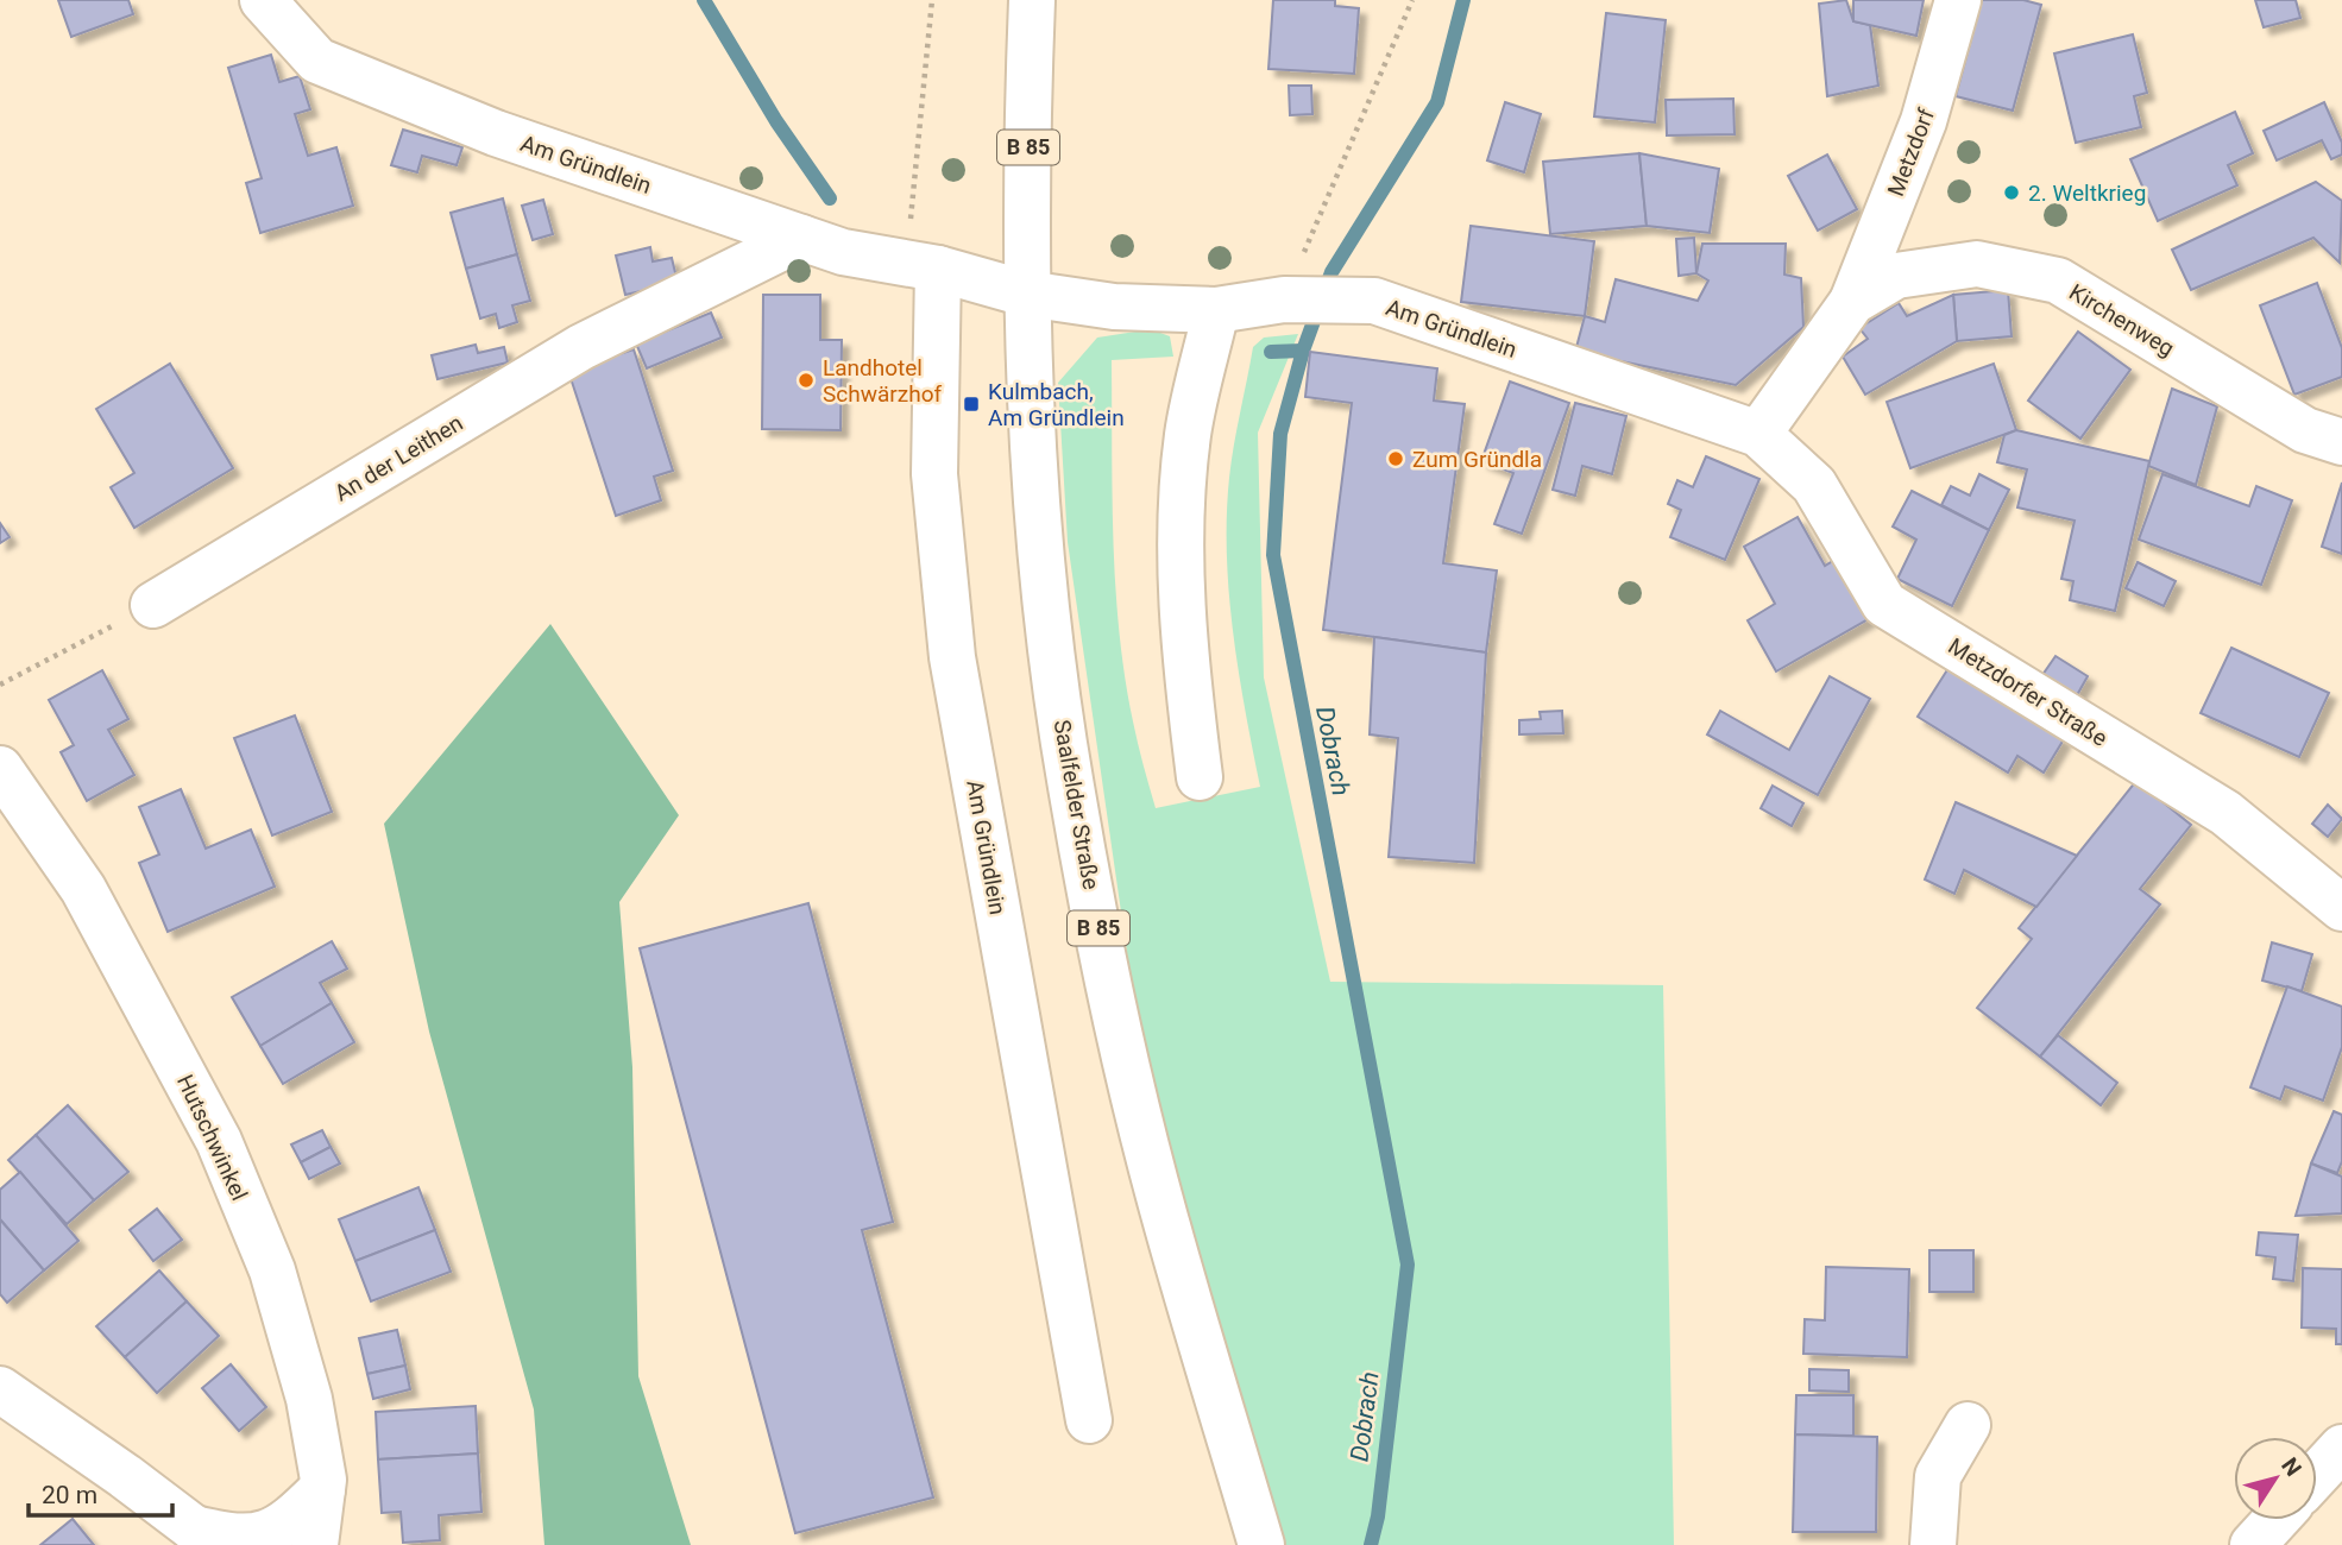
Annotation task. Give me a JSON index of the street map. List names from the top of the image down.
{
  "streets": {
    "street": [
      "B 85",
      "Metzdorf",
      "Am Gründlein",
      "Kirchenweg",
      "An der Leithen",
      "Metzdorfer Straße",
      "Saalfelder Straße",
      "Hutschwinkel"
    ]
  },
  "crossings": [
    ["B 85", "Am Gründlein"],
    ["B 85", "Saalfelder Straße"],
    ["Metzdorf", "Kirchenweg"],
    ["Am Gründlein", "Kirchenweg"],
    ["Am Gründlein", "An der Leithen"],
    ["Am Gründlein", "Metzdorfer Straße"],
    ["Am Gründlein", "Saalfelder Straße"],
    ["Kirchenweg", "Metzdorfer Straße"]
  ],
  "water": ["Dobrach"],
  "places": {
    "other": ["2. Weltkrieg", "Landhotel Schwärzhof", "Zum Gründla"],
    "transit": ["Kulmbach, Am Gründlein"]
  },
  "scale_bar": "20 m",
  "north": "top right"
}
